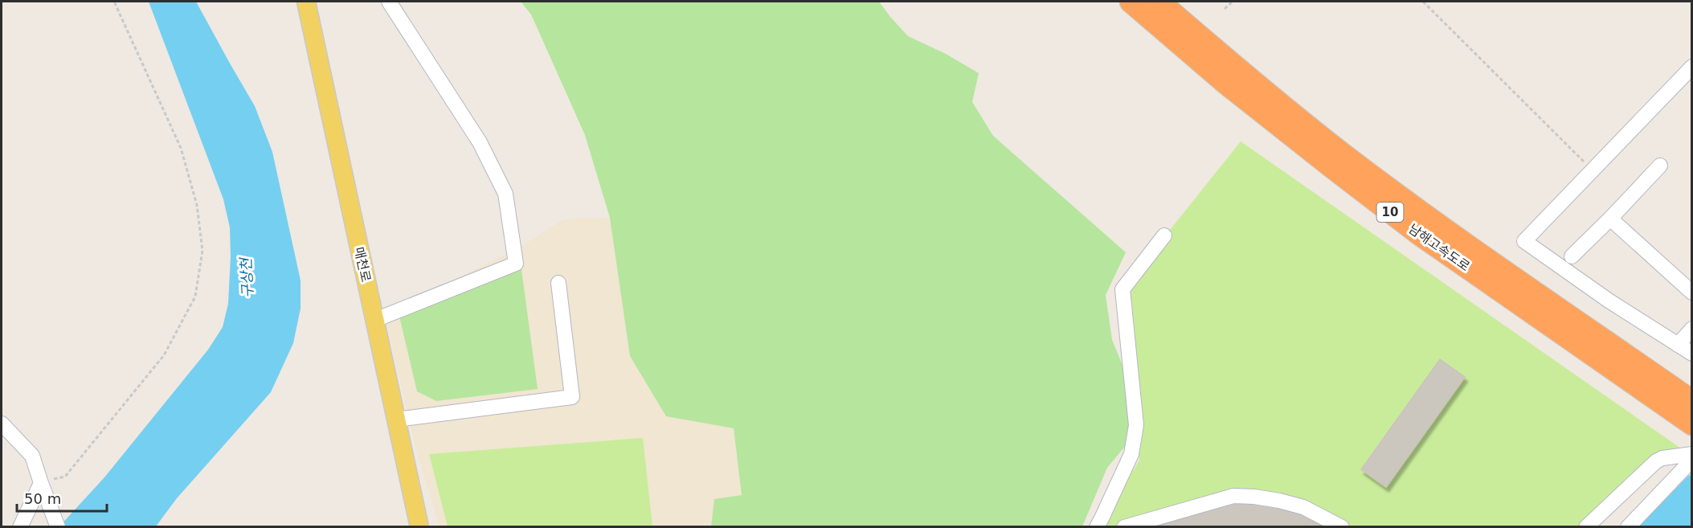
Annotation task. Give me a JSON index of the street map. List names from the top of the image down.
{
  "streets": {
    "highway": ["10", "남해고속도로"],
    "main road": ["매천로"]
  },
  "water": ["구상천"],
  "scale_bar": "50 m"
}
